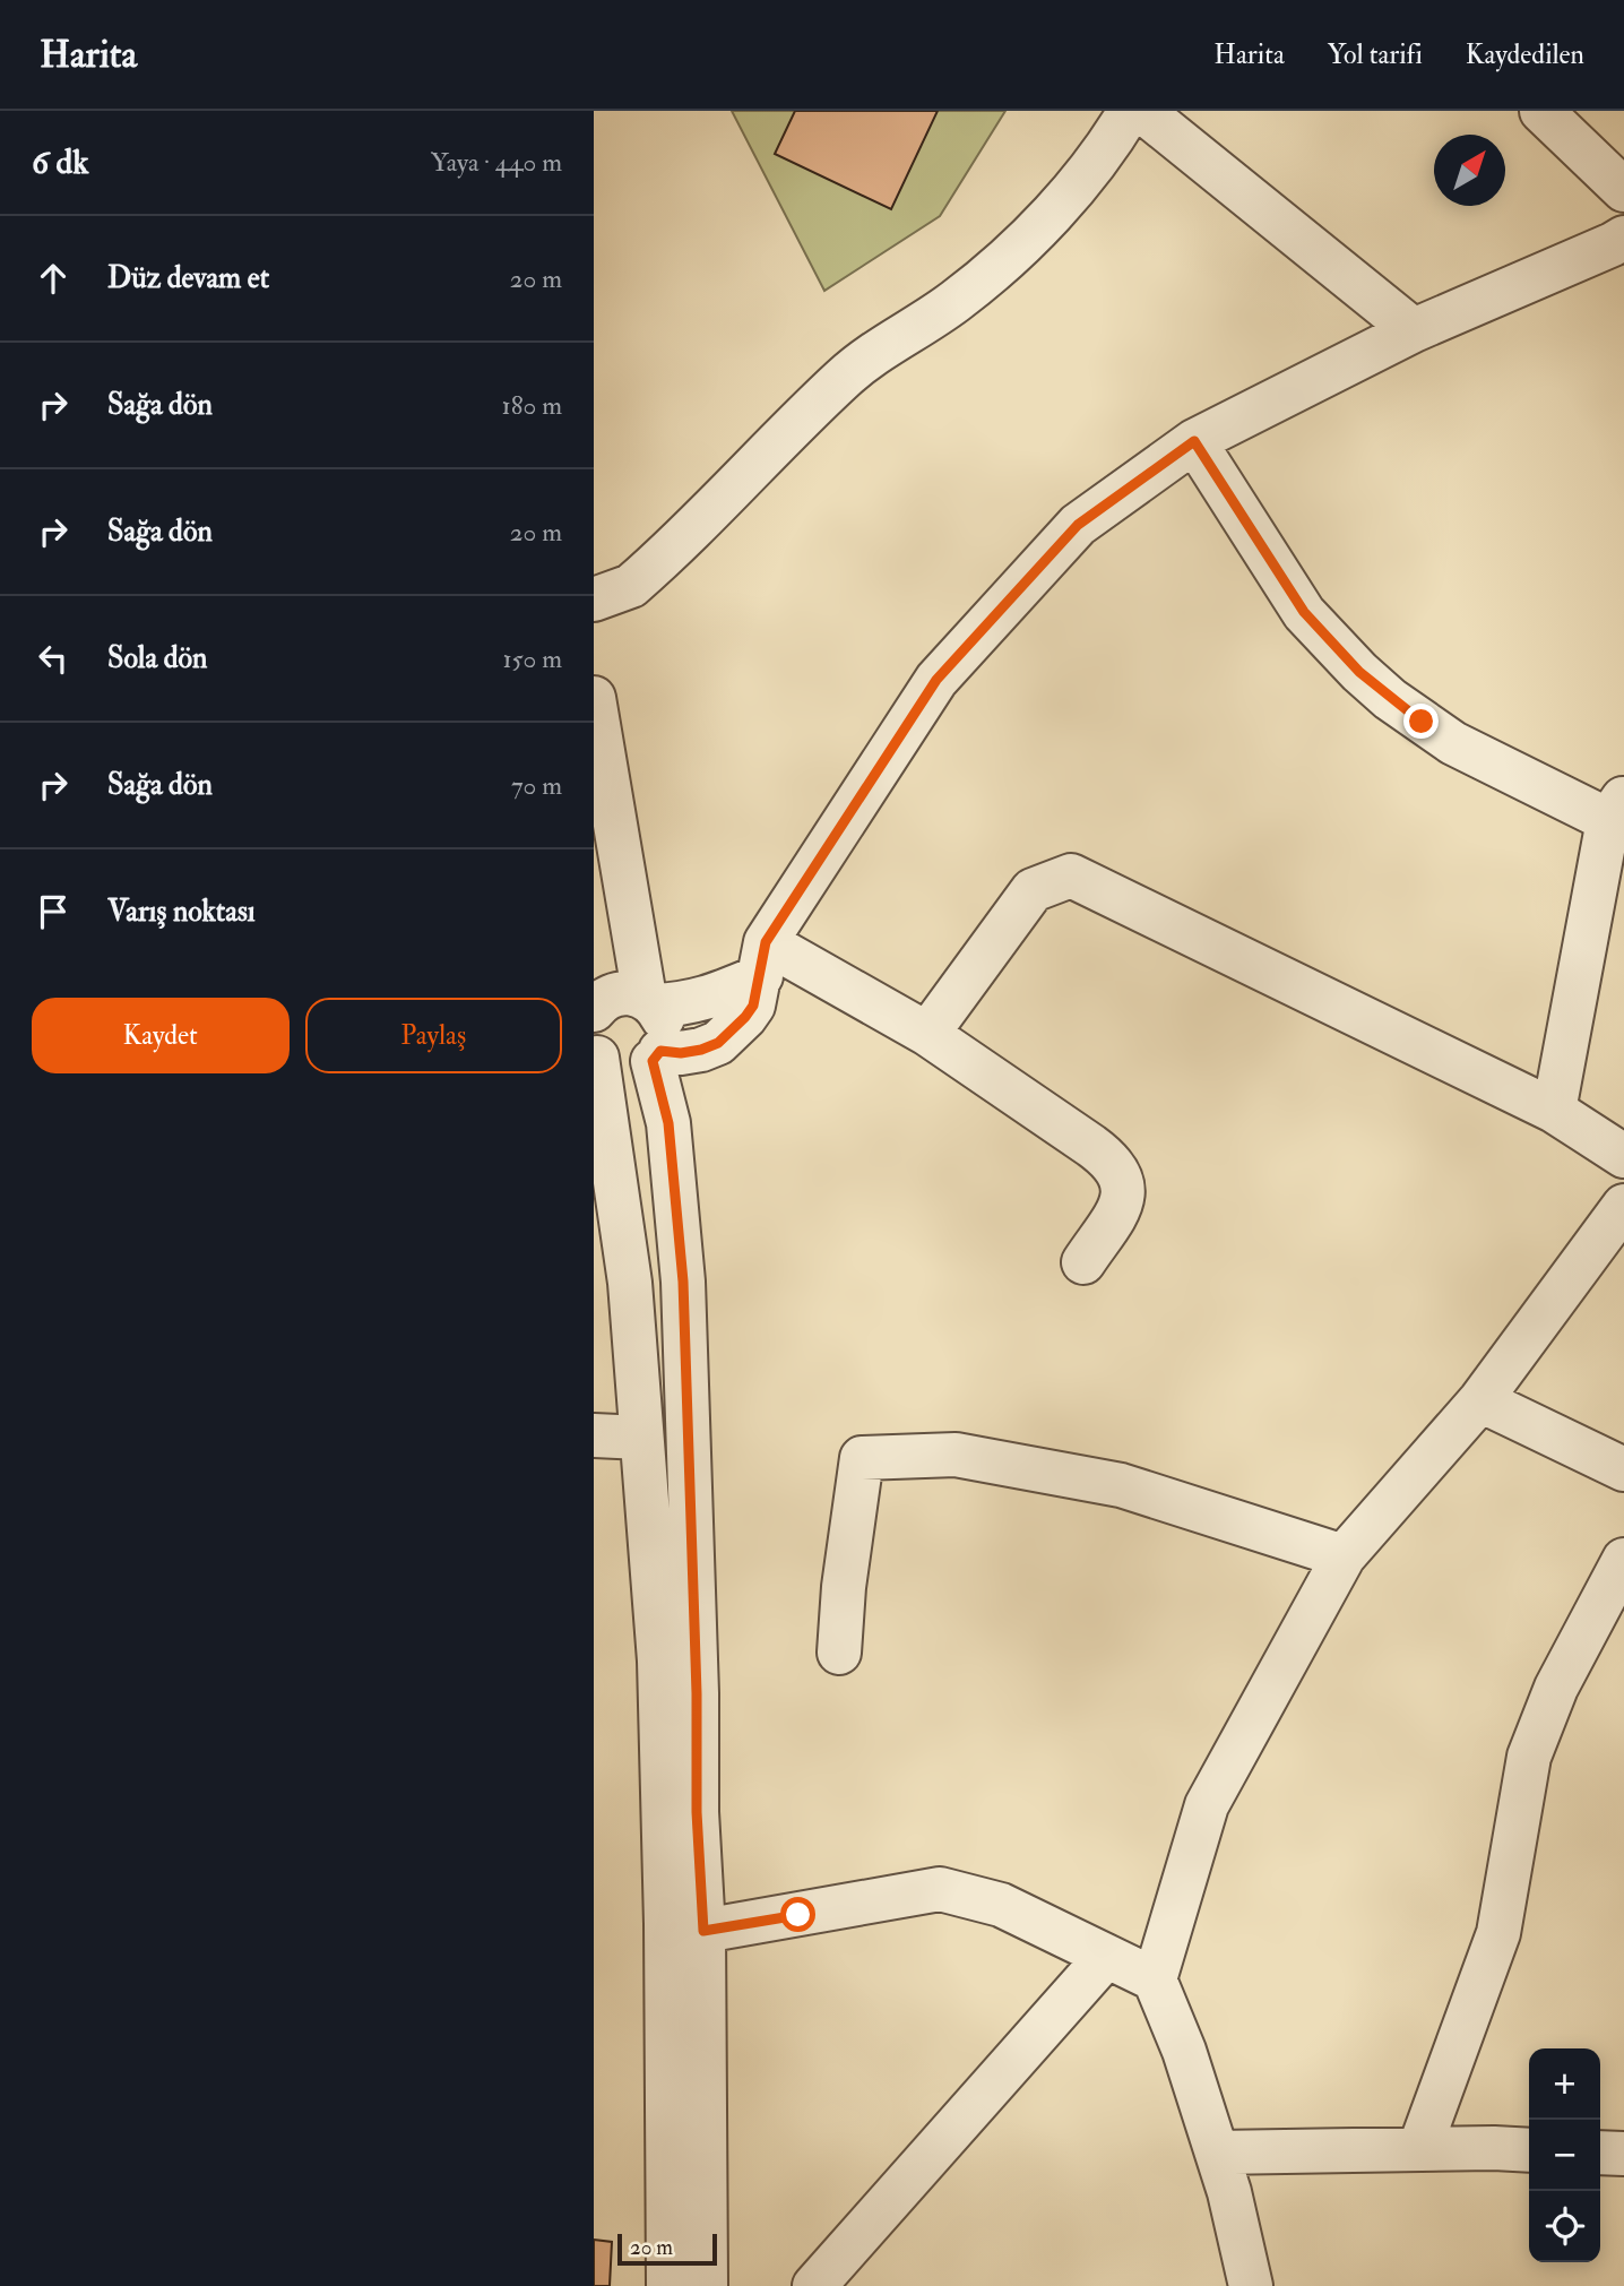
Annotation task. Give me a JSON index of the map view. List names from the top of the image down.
{
  "scale_bar": "20 m",
  "north": "top right",
  "page": {
    "header": "Harita",
    "nav": ["Harita", "Yol tarifi", "Kaydedilen"],
    "heading": ["6 dk", "Yaya · 440 m"],
    "list": [
      ["Düz devam et", "20 m"],
      ["Sağa dön", "180 m"],
      ["Sağa dön", "20 m"],
      ["Sola dön", "150 m"],
      ["Sağa dön", "70 m"],
      "Varış noktası"
    ],
    "buttons": ["Kaydet", "Paylaş"],
    "map_buttons": ["+", "−"],
    "scale": "20 m"
  }
}
